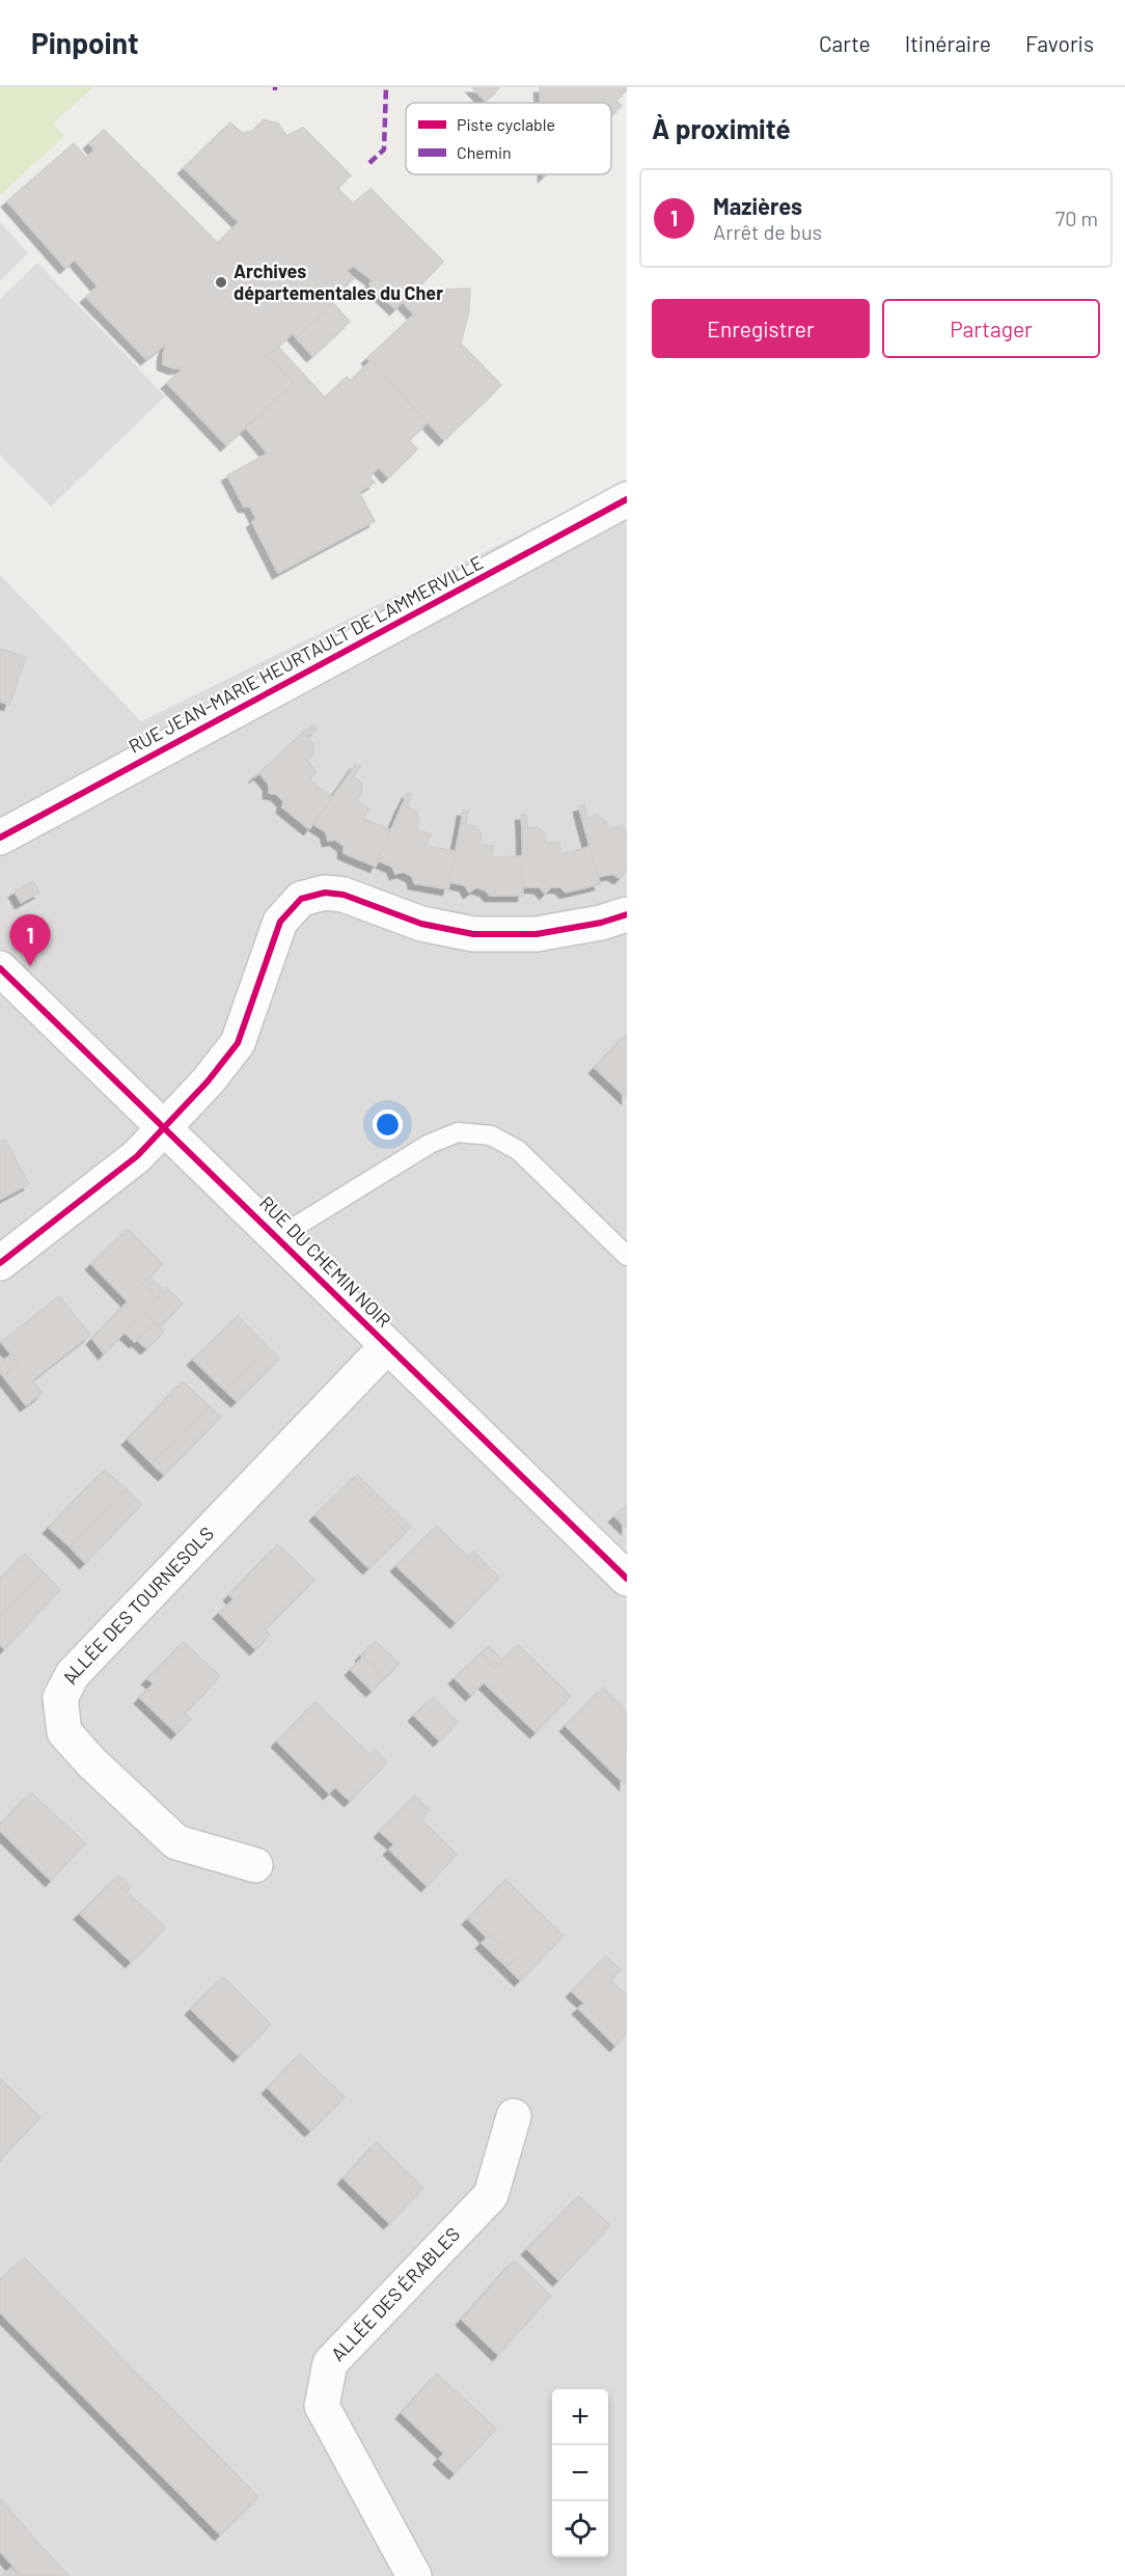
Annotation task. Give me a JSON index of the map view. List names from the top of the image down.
{
  "streets": {
    "street": [
      "RUE JEAN-MARIE HEURTAULT DE LAMMERVILLE",
      "RUE DU CHEMIN NOIR",
      "ALLÉE DES TOURNESOLS",
      "ALLÉE DES ÉRABLES"
    ]
  },
  "crossings": [
    ["RUE DU CHEMIN NOIR", "ALLÉE DES TOURNESOLS"]
  ],
  "places": ["Archives départementales du Cher"],
  "legend": ["Piste cyclable", "Chemin"],
  "page": {
    "header": "Pinpoint",
    "nav": ["Carte", "Itinéraire", "Favoris"],
    "heading": "À proximité",
    "list": [
      {
        "mark": "1",
        "name": "Mazières",
        "note": "Arrêt de bus",
        "value": "70 m"
      }
    ],
    "buttons": ["Enregistrer", "Partager"],
    "pins": "1",
    "map_buttons": ["+", "−"]
  }
}
